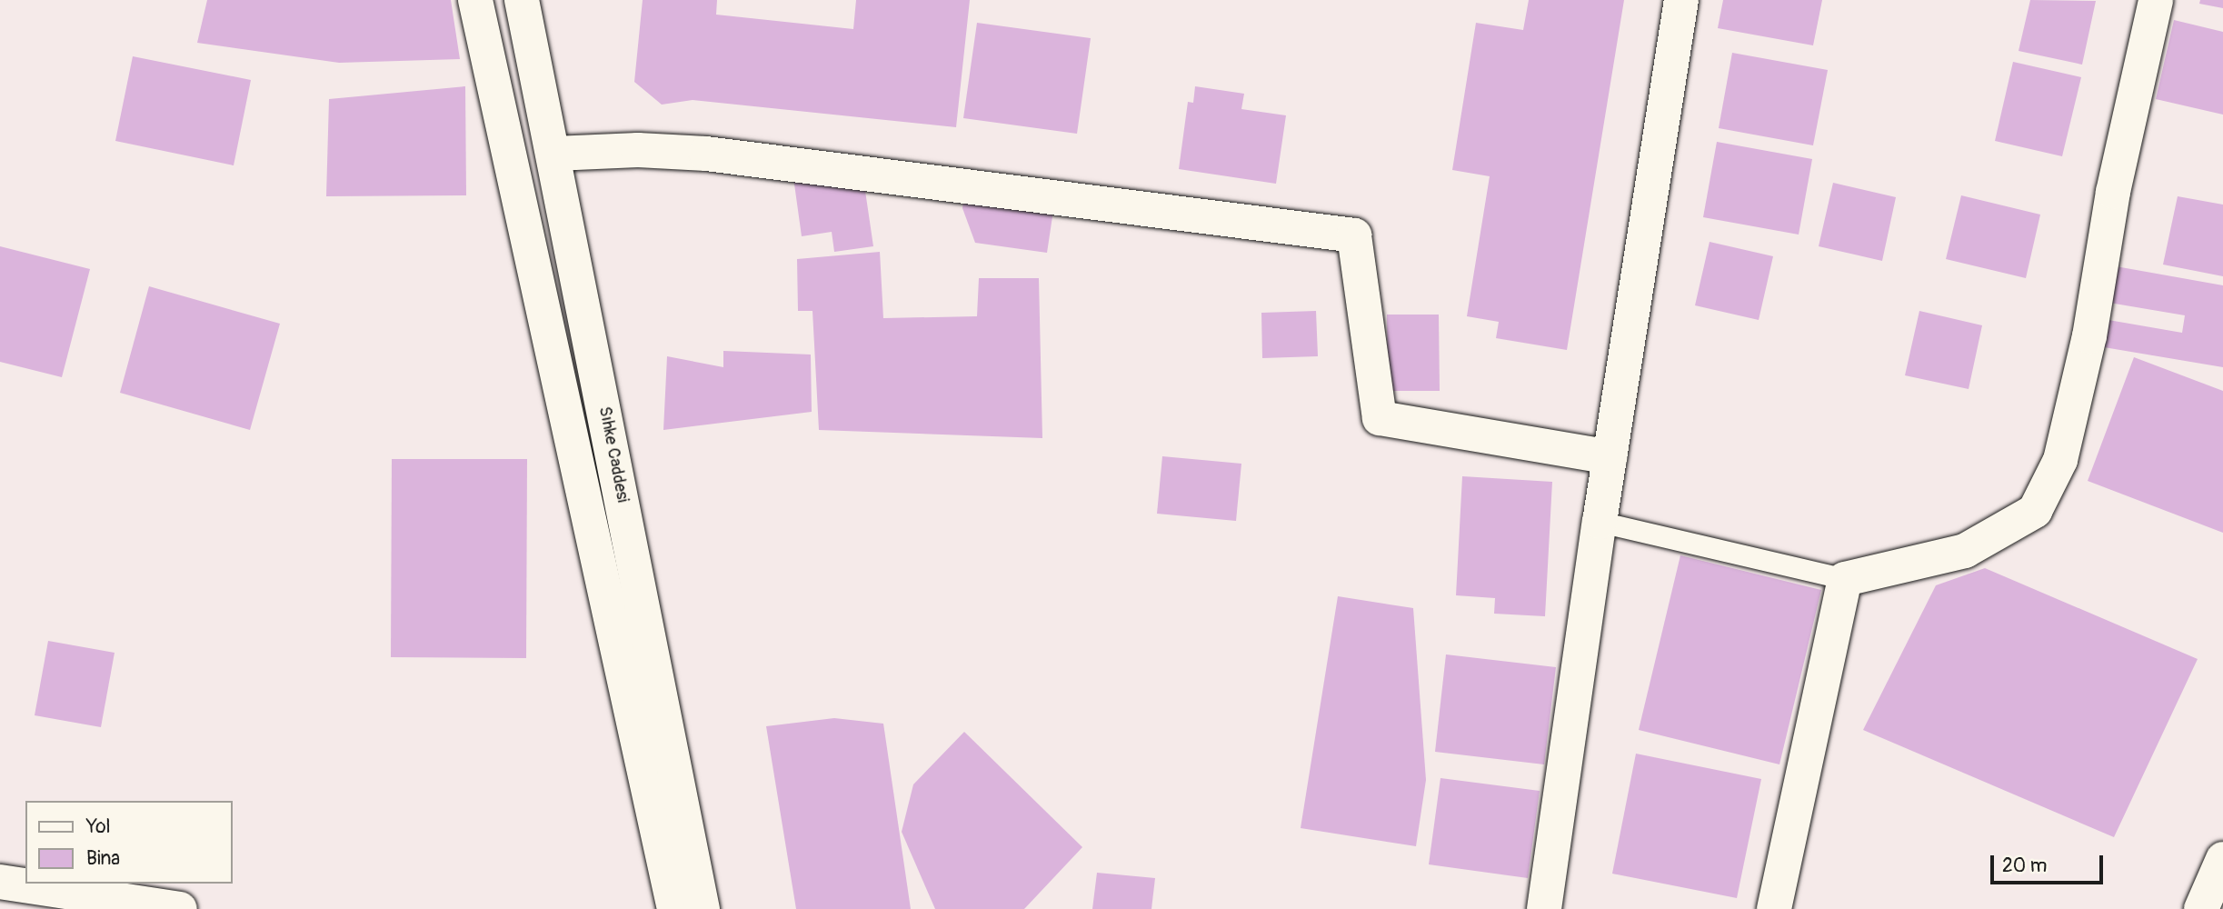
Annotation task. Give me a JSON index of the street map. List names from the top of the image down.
{
  "streets": {
    "street": ["Sıhke Caddesi"]
  },
  "legend": ["Yol", "Bina"],
  "scale_bar": "20 m"
}
